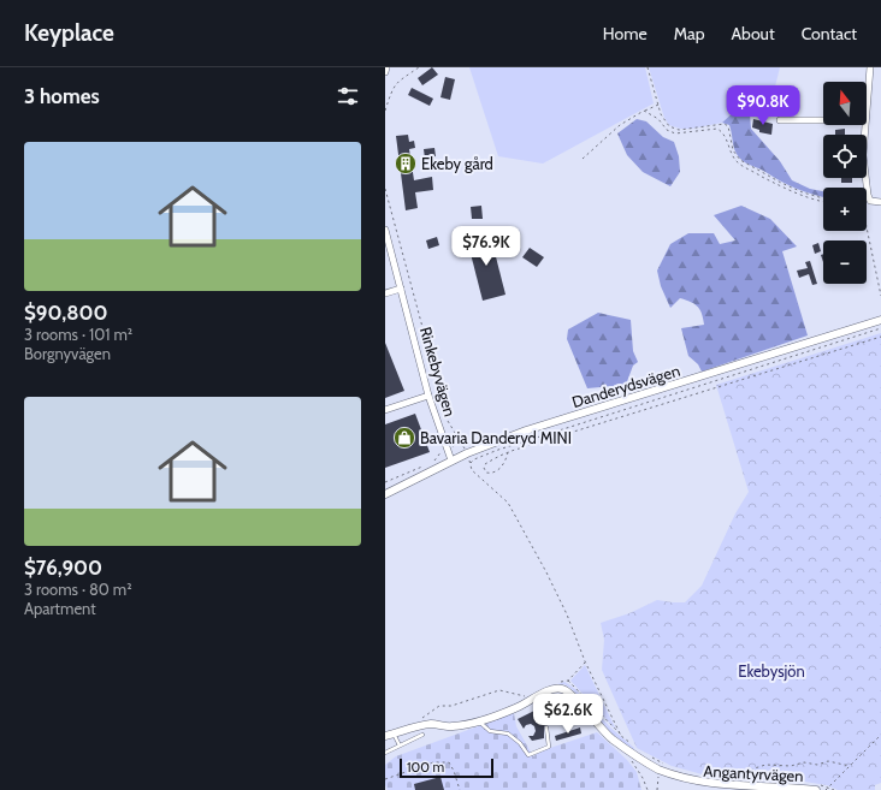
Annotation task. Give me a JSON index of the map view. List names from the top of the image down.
{
  "streets": {
    "street": ["Rinkebyvägen", "Danderydsvägen", "Angantyrvägen"]
  },
  "crossings": [
    ["Rinkebyvägen", "Danderydsvägen"]
  ],
  "parks": ["Ekebysjön"],
  "places": {
    "building": ["Ekeby gård"],
    "shop": ["Bavaria Danderyd MINI"]
  },
  "scale_bar": "100 m",
  "north": "top",
  "page": {
    "header": "Keyplace",
    "nav": [
      "Home",
      "Map",
      "About",
      "Contact"
    ],
    "heading": "3 homes",
    "map_buttons": ["+", "−"],
    "price": ["$90.8K", "$76.9K", "$62.6K"],
    "list": [
      {
        "name": "$90,800",
        "note": "3 rooms · 101 m² · Borgnyvägen"
      },
      {
        "name": "$76,900",
        "note": "3 rooms · 80 m² · Apartment"
      }
    ],
    "scale": "100 m"
  }
}
